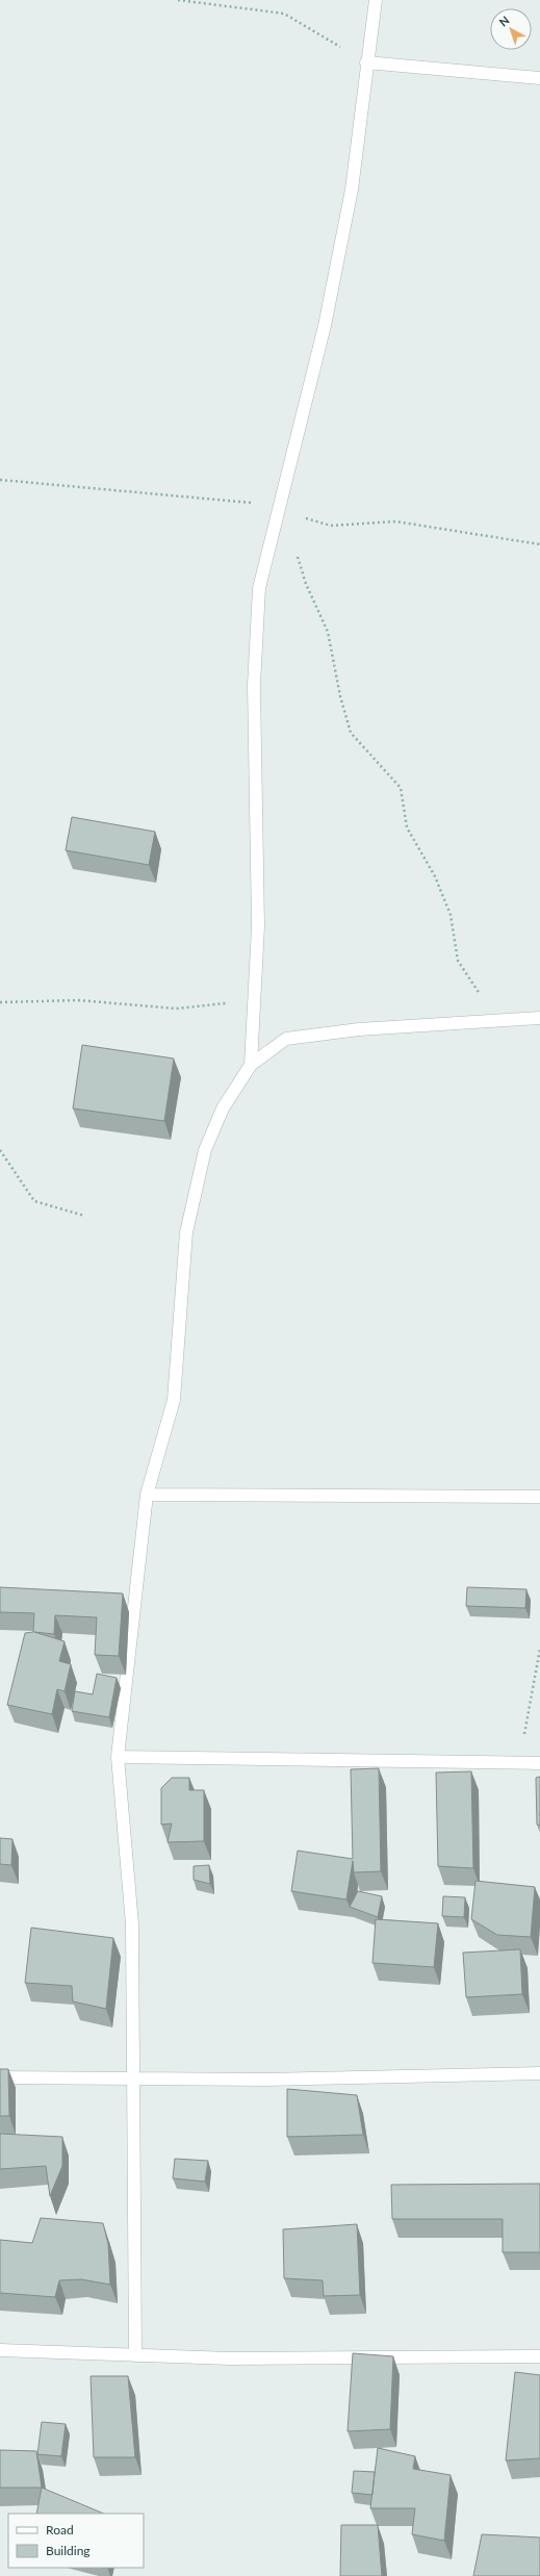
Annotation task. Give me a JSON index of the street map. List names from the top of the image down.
{
  "legend": ["Road", "Building"],
  "north": "top left"
}
